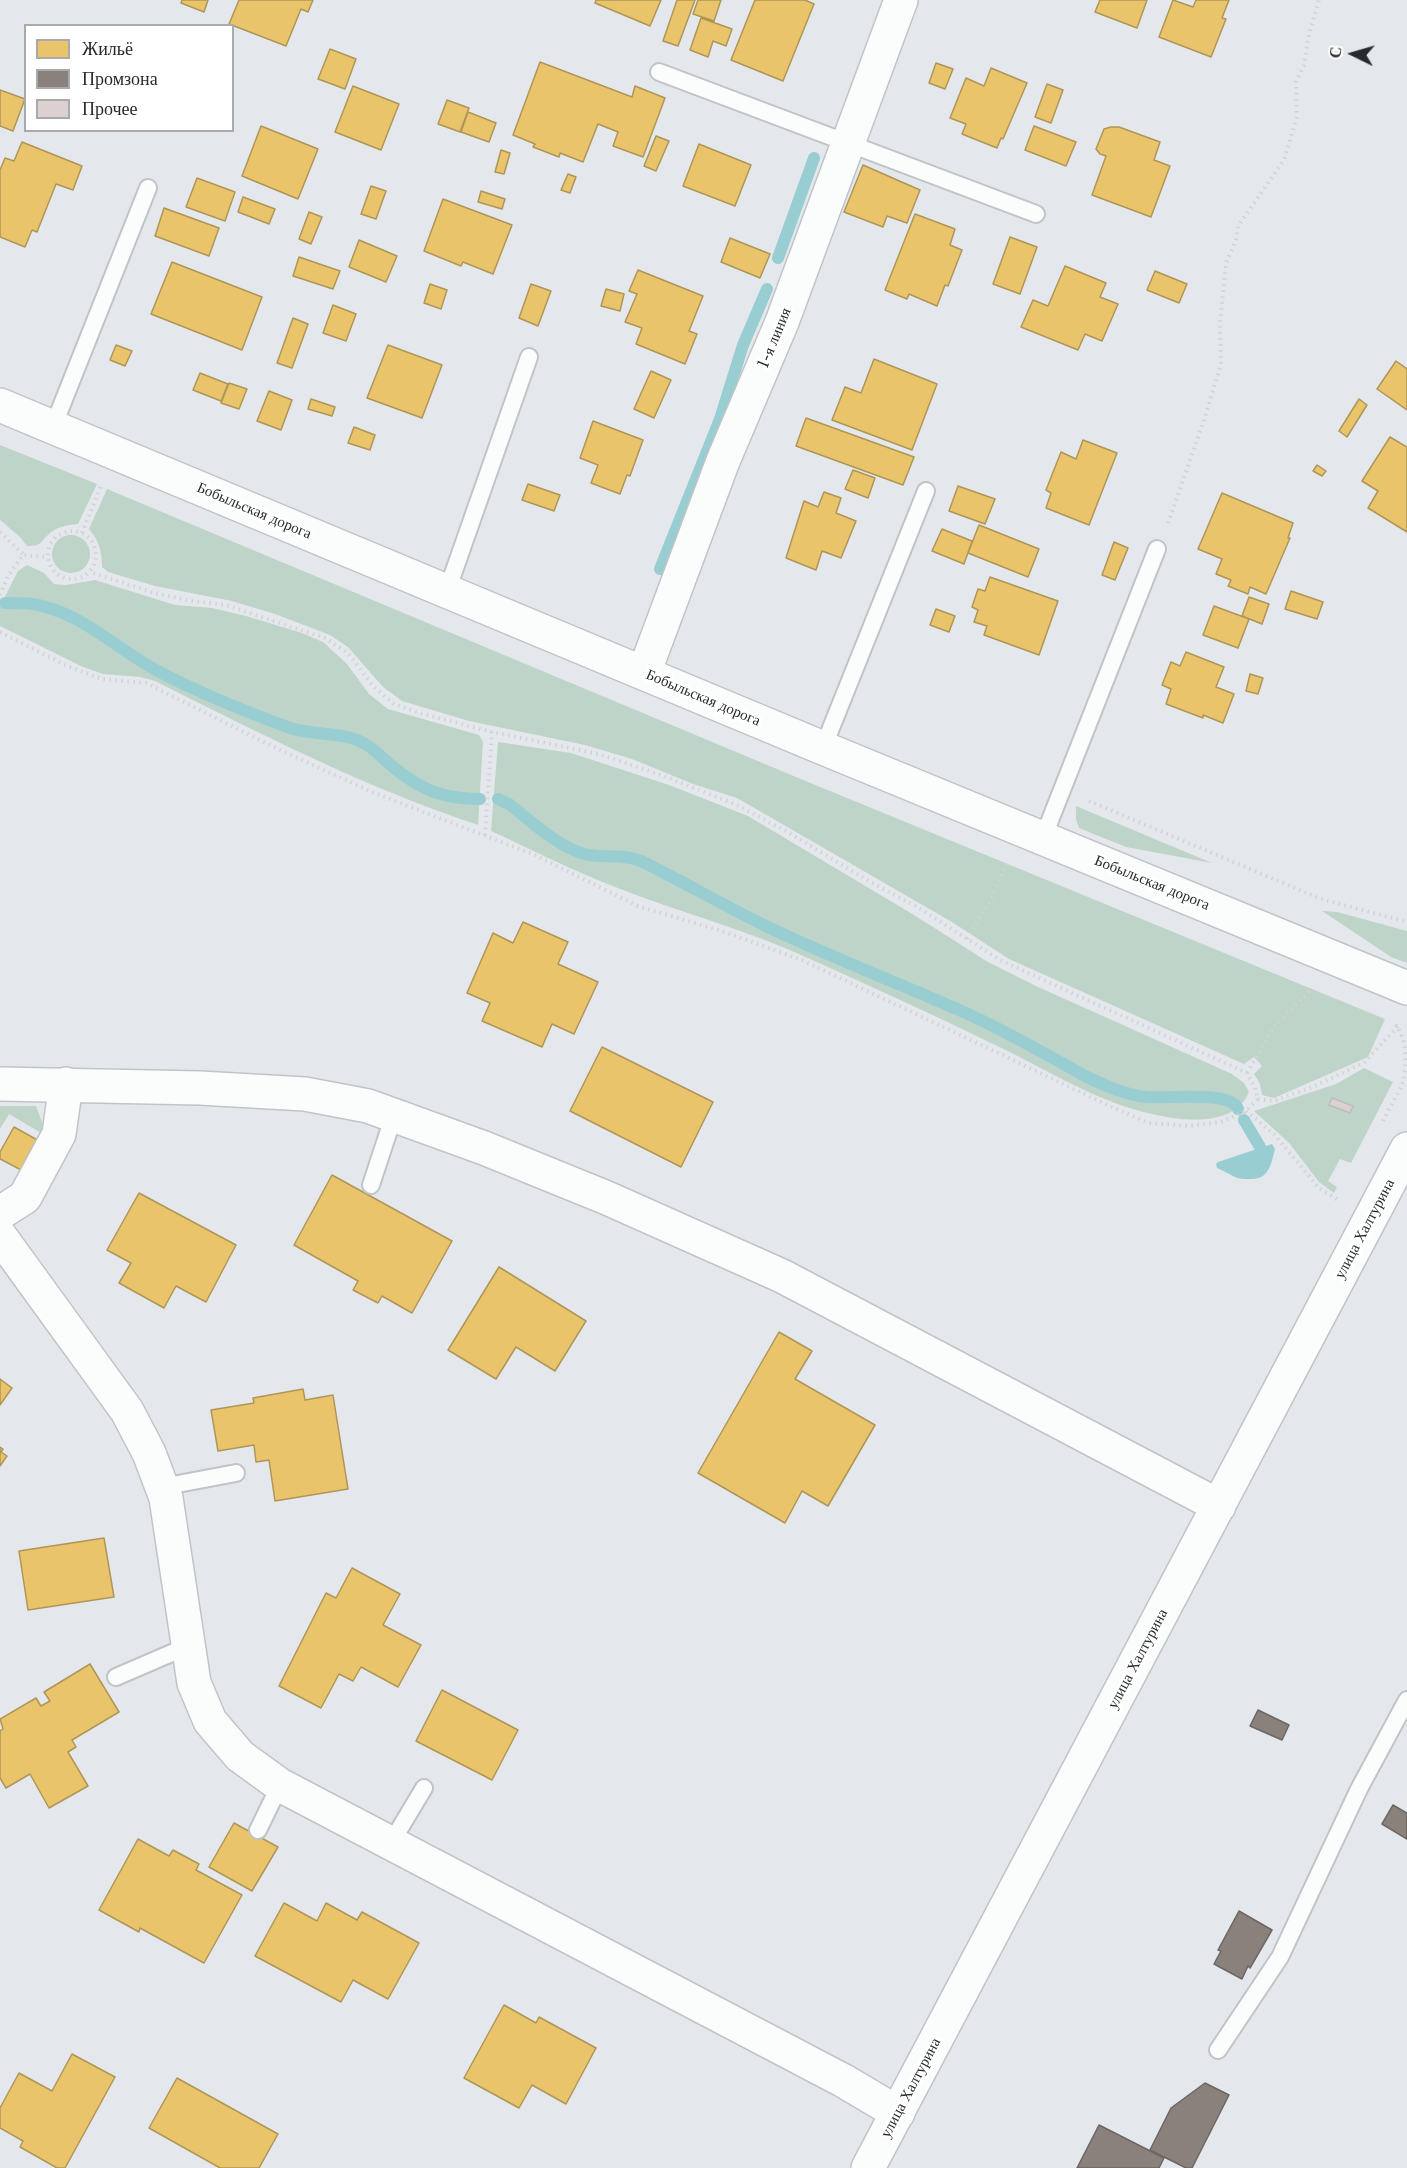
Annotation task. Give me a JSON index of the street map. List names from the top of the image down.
{
  "streets": {
    "street": ["1-я линия", "Бобыльская дорога", "улица Халтурина"]
  },
  "crossings": [
    ["1-я линия", "Бобыльская дорога"]
  ],
  "legend": ["Жильё", "Промзона", "Прочее"],
  "north": "left"
}
